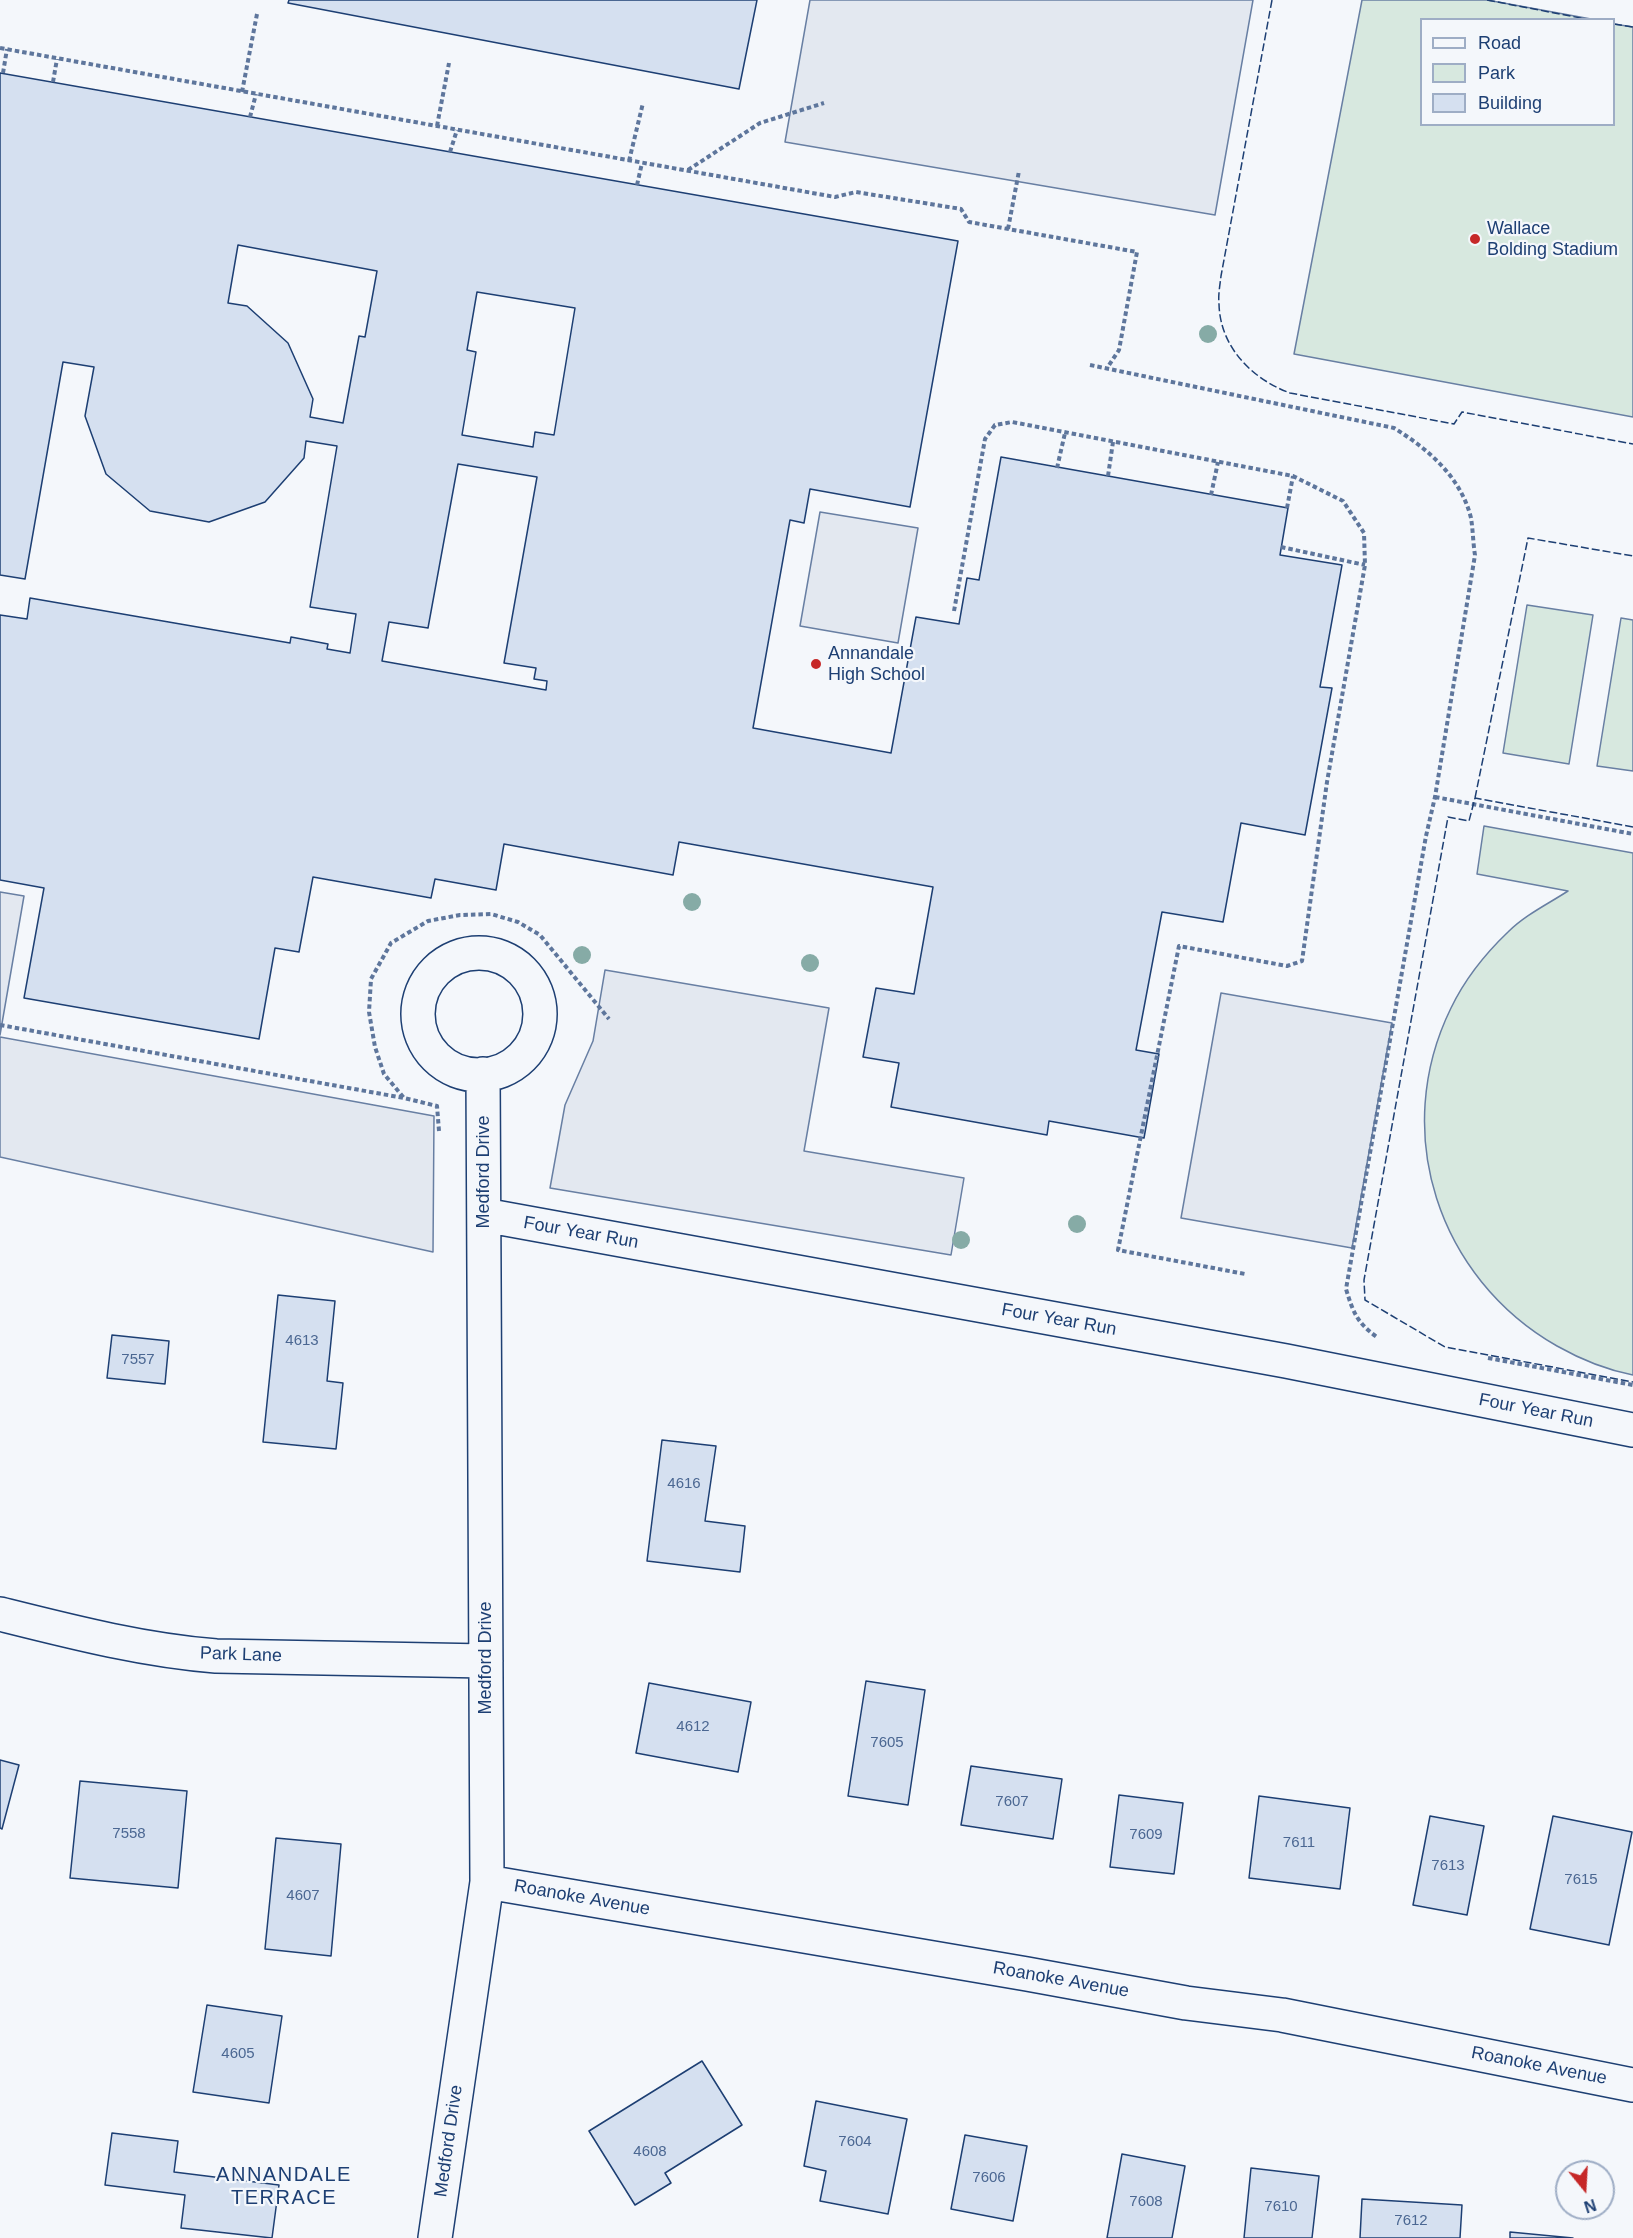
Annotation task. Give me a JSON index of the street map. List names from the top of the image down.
{
  "streets": {
    "street": [
      "Medford Drive",
      "Four Year Run",
      "Park Lane",
      "Roanoke Avenue"
    ]
  },
  "crossings": [
    ["Medford Drive", "Four Year Run"],
    ["Medford Drive", "Park Lane"],
    ["Medford Drive", "Roanoke Avenue"]
  ],
  "districts": ["ANNANDALE TERRACE"],
  "places": ["Wallace Bolding Stadium", "Annandale High School"],
  "house_numbers": [
    "4613",
    "7557",
    "4616",
    "4612",
    "7605",
    "7607",
    "7558",
    "7609",
    "7611",
    "7613",
    "7615",
    "4607",
    "4605",
    "7604",
    "4608",
    "7606",
    "7608",
    "7610",
    "7612"
  ],
  "legend": ["Road", "Park", "Building"],
  "north": "bottom"
}
